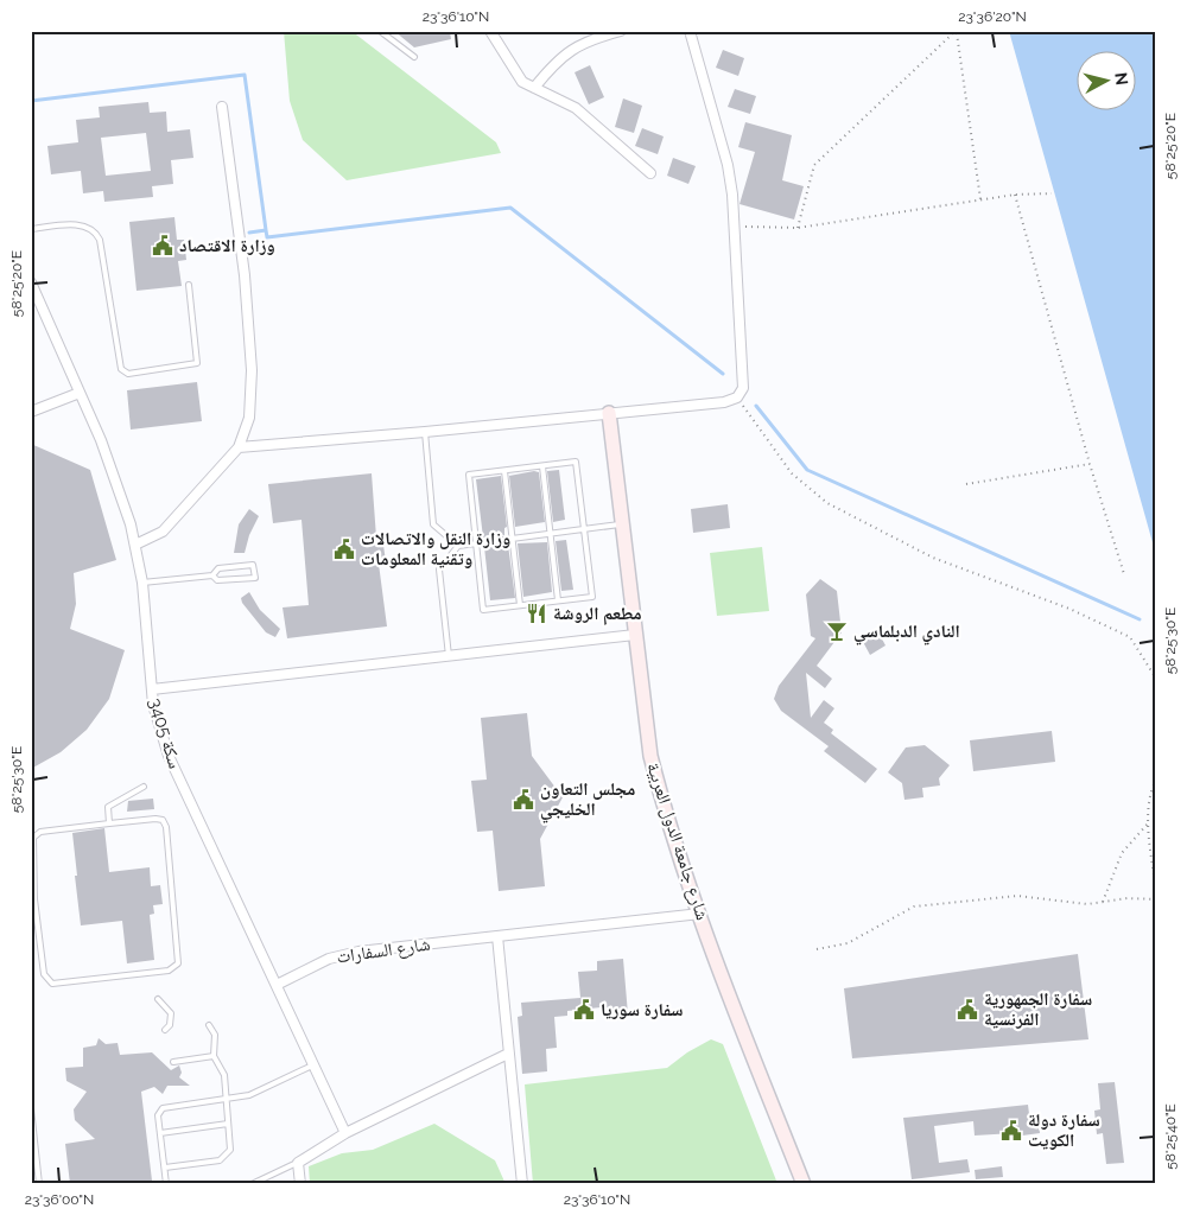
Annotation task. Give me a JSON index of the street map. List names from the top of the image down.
{
  "streets": {
    "street": ["سكة 3405", "شارع جامعة الدول العربية", "شارع السفارات"]
  },
  "crossings": [
    ["سكة 3405", "شارع السفارات"],
    ["شارع جامعة الدول العربية", "شارع السفارات"]
  ],
  "places": {
    "public building": [
      "وزارة الاقتصاد",
      "وزارة النقل والاتصالات وتقنية المعلومات",
      "مجلس التعاون الخليجي",
      "سفارة سوريا",
      "سفارة الجمهورية الفرنسية",
      "سفارة دولة الكويت"
    ],
    "restaurant": ["مطعم الروشة"],
    "bar": ["النادي الدبلماسي"]
  },
  "north": "right",
  "coordinates": [
    "23°36'10\"N",
    "23°36'20\"N",
    "58°25'20\"E",
    "58°25'30\"E",
    "58°25'40\"E",
    "23°36'00\"N"
  ]
}
